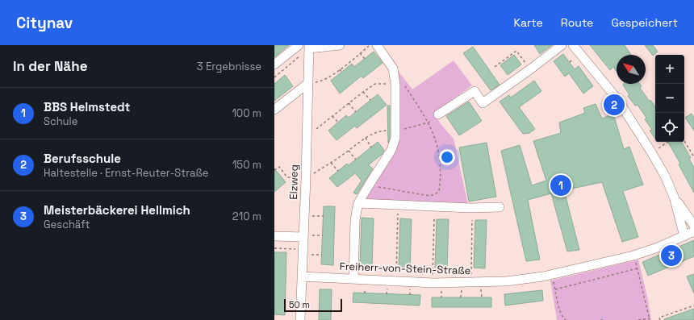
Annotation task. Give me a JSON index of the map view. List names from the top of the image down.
{
  "streets": {
    "street": ["Elzweg", "Freiherr-von-Stein-Straße"]
  },
  "crossings": [
    ["Elzweg", "Freiherr-von-Stein-Straße"]
  ],
  "scale_bar": "50 m",
  "north": "top left",
  "page": {
    "header": "Citynav",
    "nav": ["Karte", "Route", "Gespeichert"],
    "heading": ["In der Nähe", "3 Ergebnisse"],
    "map_buttons": ["+", "−"],
    "list": [
      {
        "mark": "1",
        "name": "BBS Helmstedt",
        "note": "Schule",
        "value": "100 m"
      },
      {
        "mark": "2",
        "name": "Berufsschule",
        "note": "Haltestelle · Ernst-Reuter-Straße",
        "value": "150 m"
      },
      {
        "mark": "3",
        "name": "Meisterbäckerei Hellmich",
        "note": "Geschäft",
        "value": "210 m"
      }
    ],
    "pins": ["2", "1", "3"],
    "scale": "50 m"
  }
}
